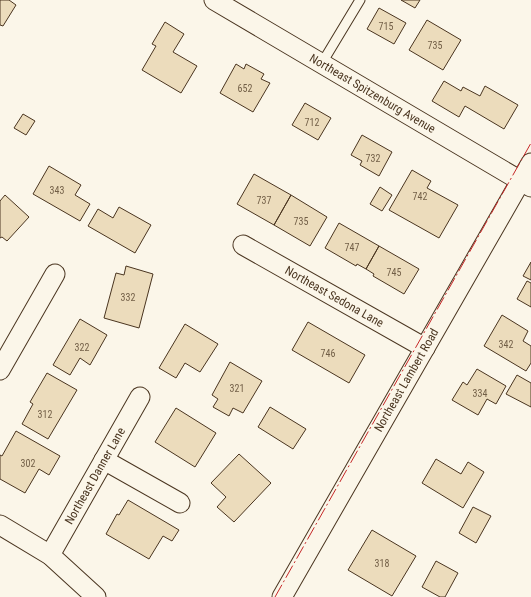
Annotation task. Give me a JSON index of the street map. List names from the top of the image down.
{
  "streets": {
    "street": [
      "Northeast Spitzenburg Avenue",
      "Northeast Sedona Lane",
      "Northeast Lambert Road",
      "Northeast Danner Lane"
    ]
  },
  "crossings": [
    ["Northeast Spitzenburg Avenue", "Northeast Lambert Road"],
    ["Northeast Sedona Lane", "Northeast Lambert Road"]
  ],
  "house_numbers": [
    "715",
    "735",
    "652",
    "712",
    "732",
    "343",
    "742",
    "737",
    "735",
    "747",
    "745",
    "332",
    "342",
    "322",
    "746",
    "321",
    "334",
    "312",
    "302",
    "318"
  ]
}
